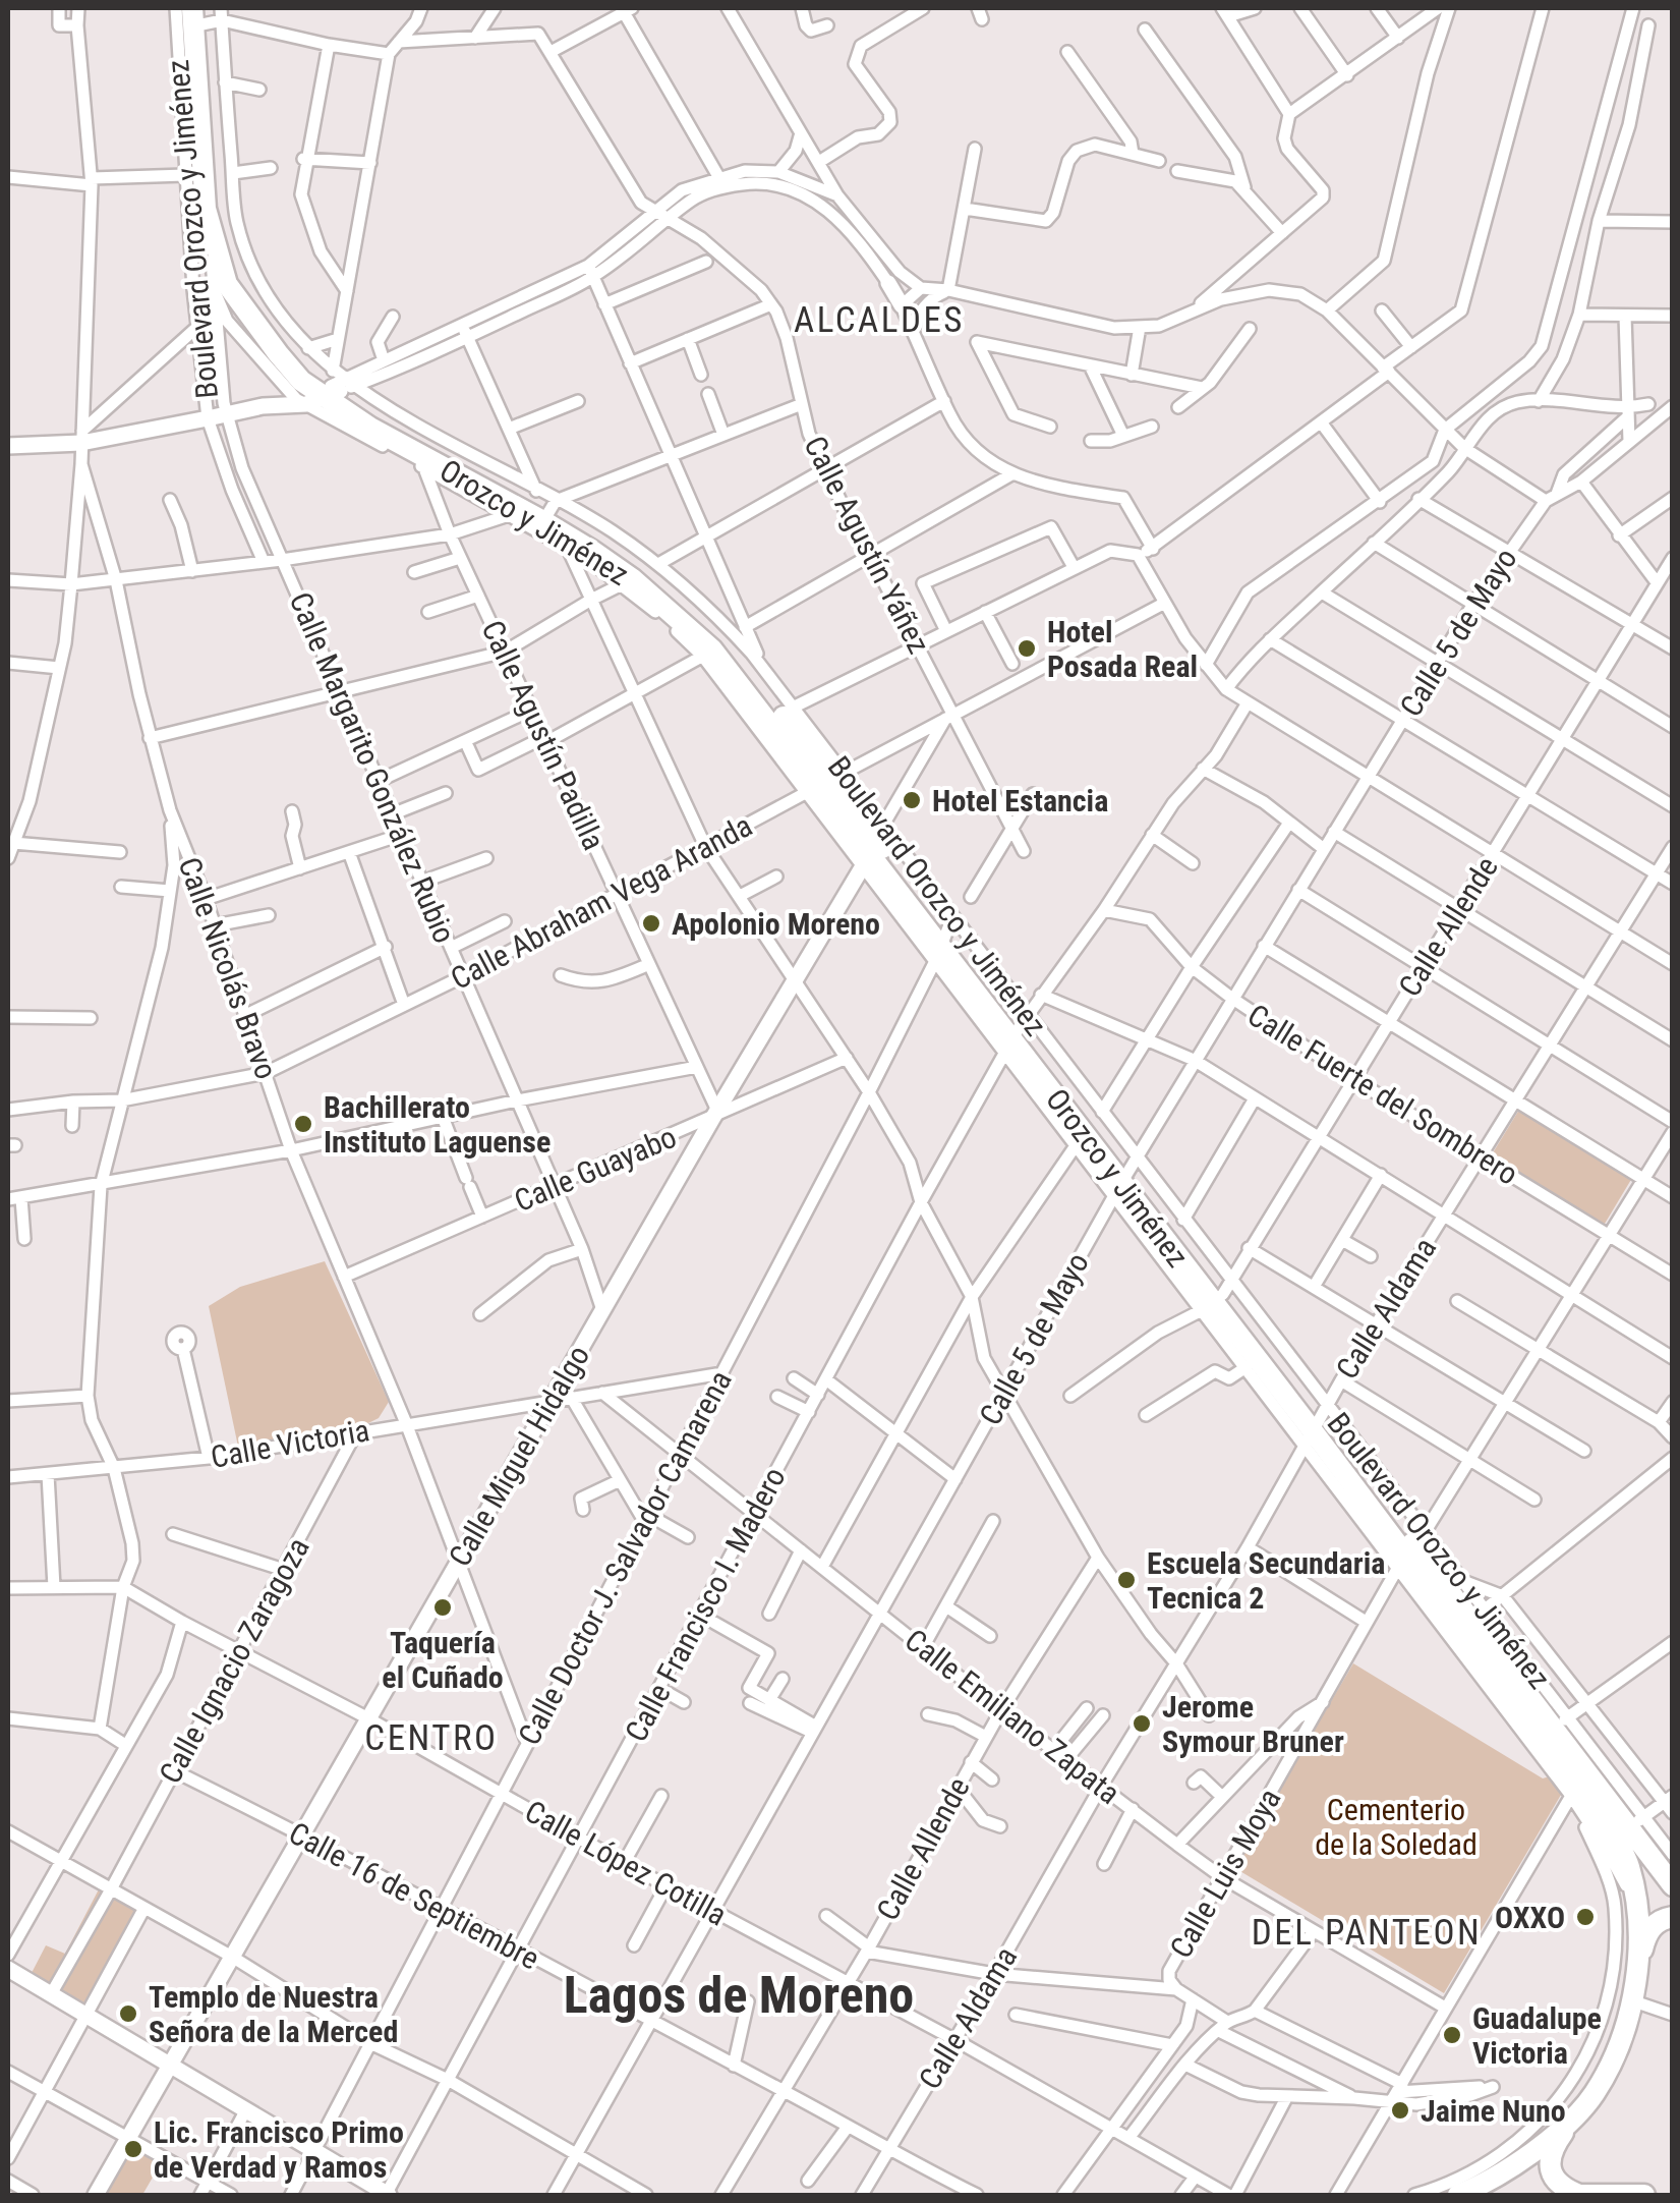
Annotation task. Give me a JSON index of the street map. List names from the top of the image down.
{
  "streets": {
    "highway": ["Orozco y Jiménez"],
    "street": [
      "Boulevard Orozco y Jiménez",
      "Calle Agustín Yáñez",
      "Calle 5 de Mayo",
      "Calle Agustín Padilla",
      "Calle Margarito González Rubio",
      "Calle Abraham Vega Aranda",
      "Calle Allende",
      "Calle Nicolás Bravo",
      "Calle Fuerte del Sombrero",
      "Calle Guayabo",
      "Calle Aldama",
      "Calle Victoria",
      "Calle Miguel Hidalgo",
      "Calle Doctor J. Salvador Camarena",
      "Calle Francisco I. Madero",
      "Calle Ignacio Zaragoza",
      "Calle Emiliano Zapata",
      "Calle López Cotilla",
      "Calle Luis Moya",
      "Calle 16 de Septiembre"
    ]
  },
  "crossings": [
    ["Boulevard Orozco y Jiménez", "Orozco y Jiménez"],
    ["Boulevard Orozco y Jiménez", "Calle 5 de Mayo"],
    ["Boulevard Orozco y Jiménez", "Calle Abraham Vega Aranda"],
    ["Boulevard Orozco y Jiménez", "Calle Allende"],
    ["Boulevard Orozco y Jiménez", "Calle Aldama"],
    ["Boulevard Orozco y Jiménez", "Calle Miguel Hidalgo"],
    ["Boulevard Orozco y Jiménez", "Calle Doctor J. Salvador Camarena"],
    ["Boulevard Orozco y Jiménez", "Calle Francisco I. Madero"],
    ["Boulevard Orozco y Jiménez", "Calle Luis Moya"],
    ["Orozco y Jiménez", "Calle 5 de Mayo"],
    ["Orozco y Jiménez", "Calle Agustín Padilla"],
    ["Orozco y Jiménez", "Calle Margarito González Rubio"],
    ["Orozco y Jiménez", "Calle Abraham Vega Aranda"],
    ["Orozco y Jiménez", "Calle Allende"],
    ["Orozco y Jiménez", "Calle Aldama"],
    ["Orozco y Jiménez", "Calle Miguel Hidalgo"],
    ["Orozco y Jiménez", "Calle Doctor J. Salvador Camarena"],
    ["Orozco y Jiménez", "Calle Francisco I. Madero"],
    ["Orozco y Jiménez", "Calle Luis Moya"],
    ["Calle Agustín Yáñez", "Calle Abraham Vega Aranda"],
    ["Calle Agustín Yáñez", "Calle Miguel Hidalgo"],
    ["Calle 5 de Mayo", "Calle Fuerte del Sombrero"],
    ["Calle 5 de Mayo", "Calle Emiliano Zapata"],
    ["Calle 5 de Mayo", "Calle López Cotilla"],
    ["Calle 5 de Mayo", "Calle 16 de Septiembre"],
    ["Calle Agustín Padilla", "Calle Abraham Vega Aranda"],
    ["Calle Agustín Padilla", "Calle Guayabo"],
    ["Calle Agustín Padilla", "Calle Miguel Hidalgo"],
    ["Calle Margarito González Rubio", "Calle Abraham Vega Aranda"],
    ["Calle Margarito González Rubio", "Calle Guayabo"],
    ["Calle Margarito González Rubio", "Calle Miguel Hidalgo"],
    ["Calle Abraham Vega Aranda", "Calle Nicolás Bravo"],
    ["Calle Abraham Vega Aranda", "Calle Miguel Hidalgo"],
    ["Calle Allende", "Calle Fuerte del Sombrero"],
    ["Calle Allende", "Calle Emiliano Zapata"],
    ["Calle Allende", "Calle López Cotilla"],
    ["Calle Allende", "Calle 16 de Septiembre"],
    ["Calle Nicolás Bravo", "Calle Guayabo"],
    ["Calle Nicolás Bravo", "Calle Victoria"],
    ["Calle Nicolás Bravo", "Calle Miguel Hidalgo"],
    ["Calle Nicolás Bravo", "Calle Doctor J. Salvador Camarena"],
    ["Calle Fuerte del Sombrero", "Calle Aldama"],
    ["Calle Fuerte del Sombrero", "Calle Francisco I. Madero"],
    ["Calle Fuerte del Sombrero", "Calle Luis Moya"],
    ["Calle Guayabo", "Calle Miguel Hidalgo"],
    ["Calle Aldama", "Calle Emiliano Zapata"],
    ["Calle Aldama", "Calle López Cotilla"],
    ["Calle Aldama", "Calle 16 de Septiembre"],
    ["Calle Victoria", "Calle Miguel Hidalgo"],
    ["Calle Victoria", "Calle Doctor J. Salvador Camarena"],
    ["Calle Victoria", "Calle Ignacio Zaragoza"],
    ["Calle Victoria", "Calle Emiliano Zapata"],
    ["Calle Miguel Hidalgo", "Calle López Cotilla"],
    ["Calle Miguel Hidalgo", "Calle 16 de Septiembre"],
    ["Calle Doctor J. Salvador Camarena", "Calle Emiliano Zapata"],
    ["Calle Doctor J. Salvador Camarena", "Calle López Cotilla"],
    ["Calle Doctor J. Salvador Camarena", "Calle 16 de Septiembre"],
    ["Calle Francisco I. Madero", "Calle Emiliano Zapata"],
    ["Calle Francisco I. Madero", "Calle López Cotilla"],
    ["Calle Francisco I. Madero", "Calle 16 de Septiembre"],
    ["Calle Ignacio Zaragoza", "Calle López Cotilla"],
    ["Calle Ignacio Zaragoza", "Calle 16 de Septiembre"],
    ["Calle Emiliano Zapata", "Calle Luis Moya"],
    ["Calle López Cotilla", "Calle Luis Moya"]
  ],
  "districts": [
    "ALCALDES",
    "CENTRO",
    "DEL PANTEON",
    "Lagos de Moreno"
  ],
  "parks": ["Cementerio de la Soledad"],
  "places": [
    "Hotel Posada Real",
    "Hotel Estancia",
    "Apolonio Moreno",
    "Bachillerato Instituto Laguense",
    "Escuela Secundaria Tecnica 2",
    "Taquería el Cuñado",
    "Jerome Symour Bruner",
    "OXXO",
    "Templo de Nuestra Señora de la Merced",
    "Guadalupe Victoria",
    "Jaime Nuno",
    "Lic. Francisco Primo de Verdad y Ramos"
  ]
}
